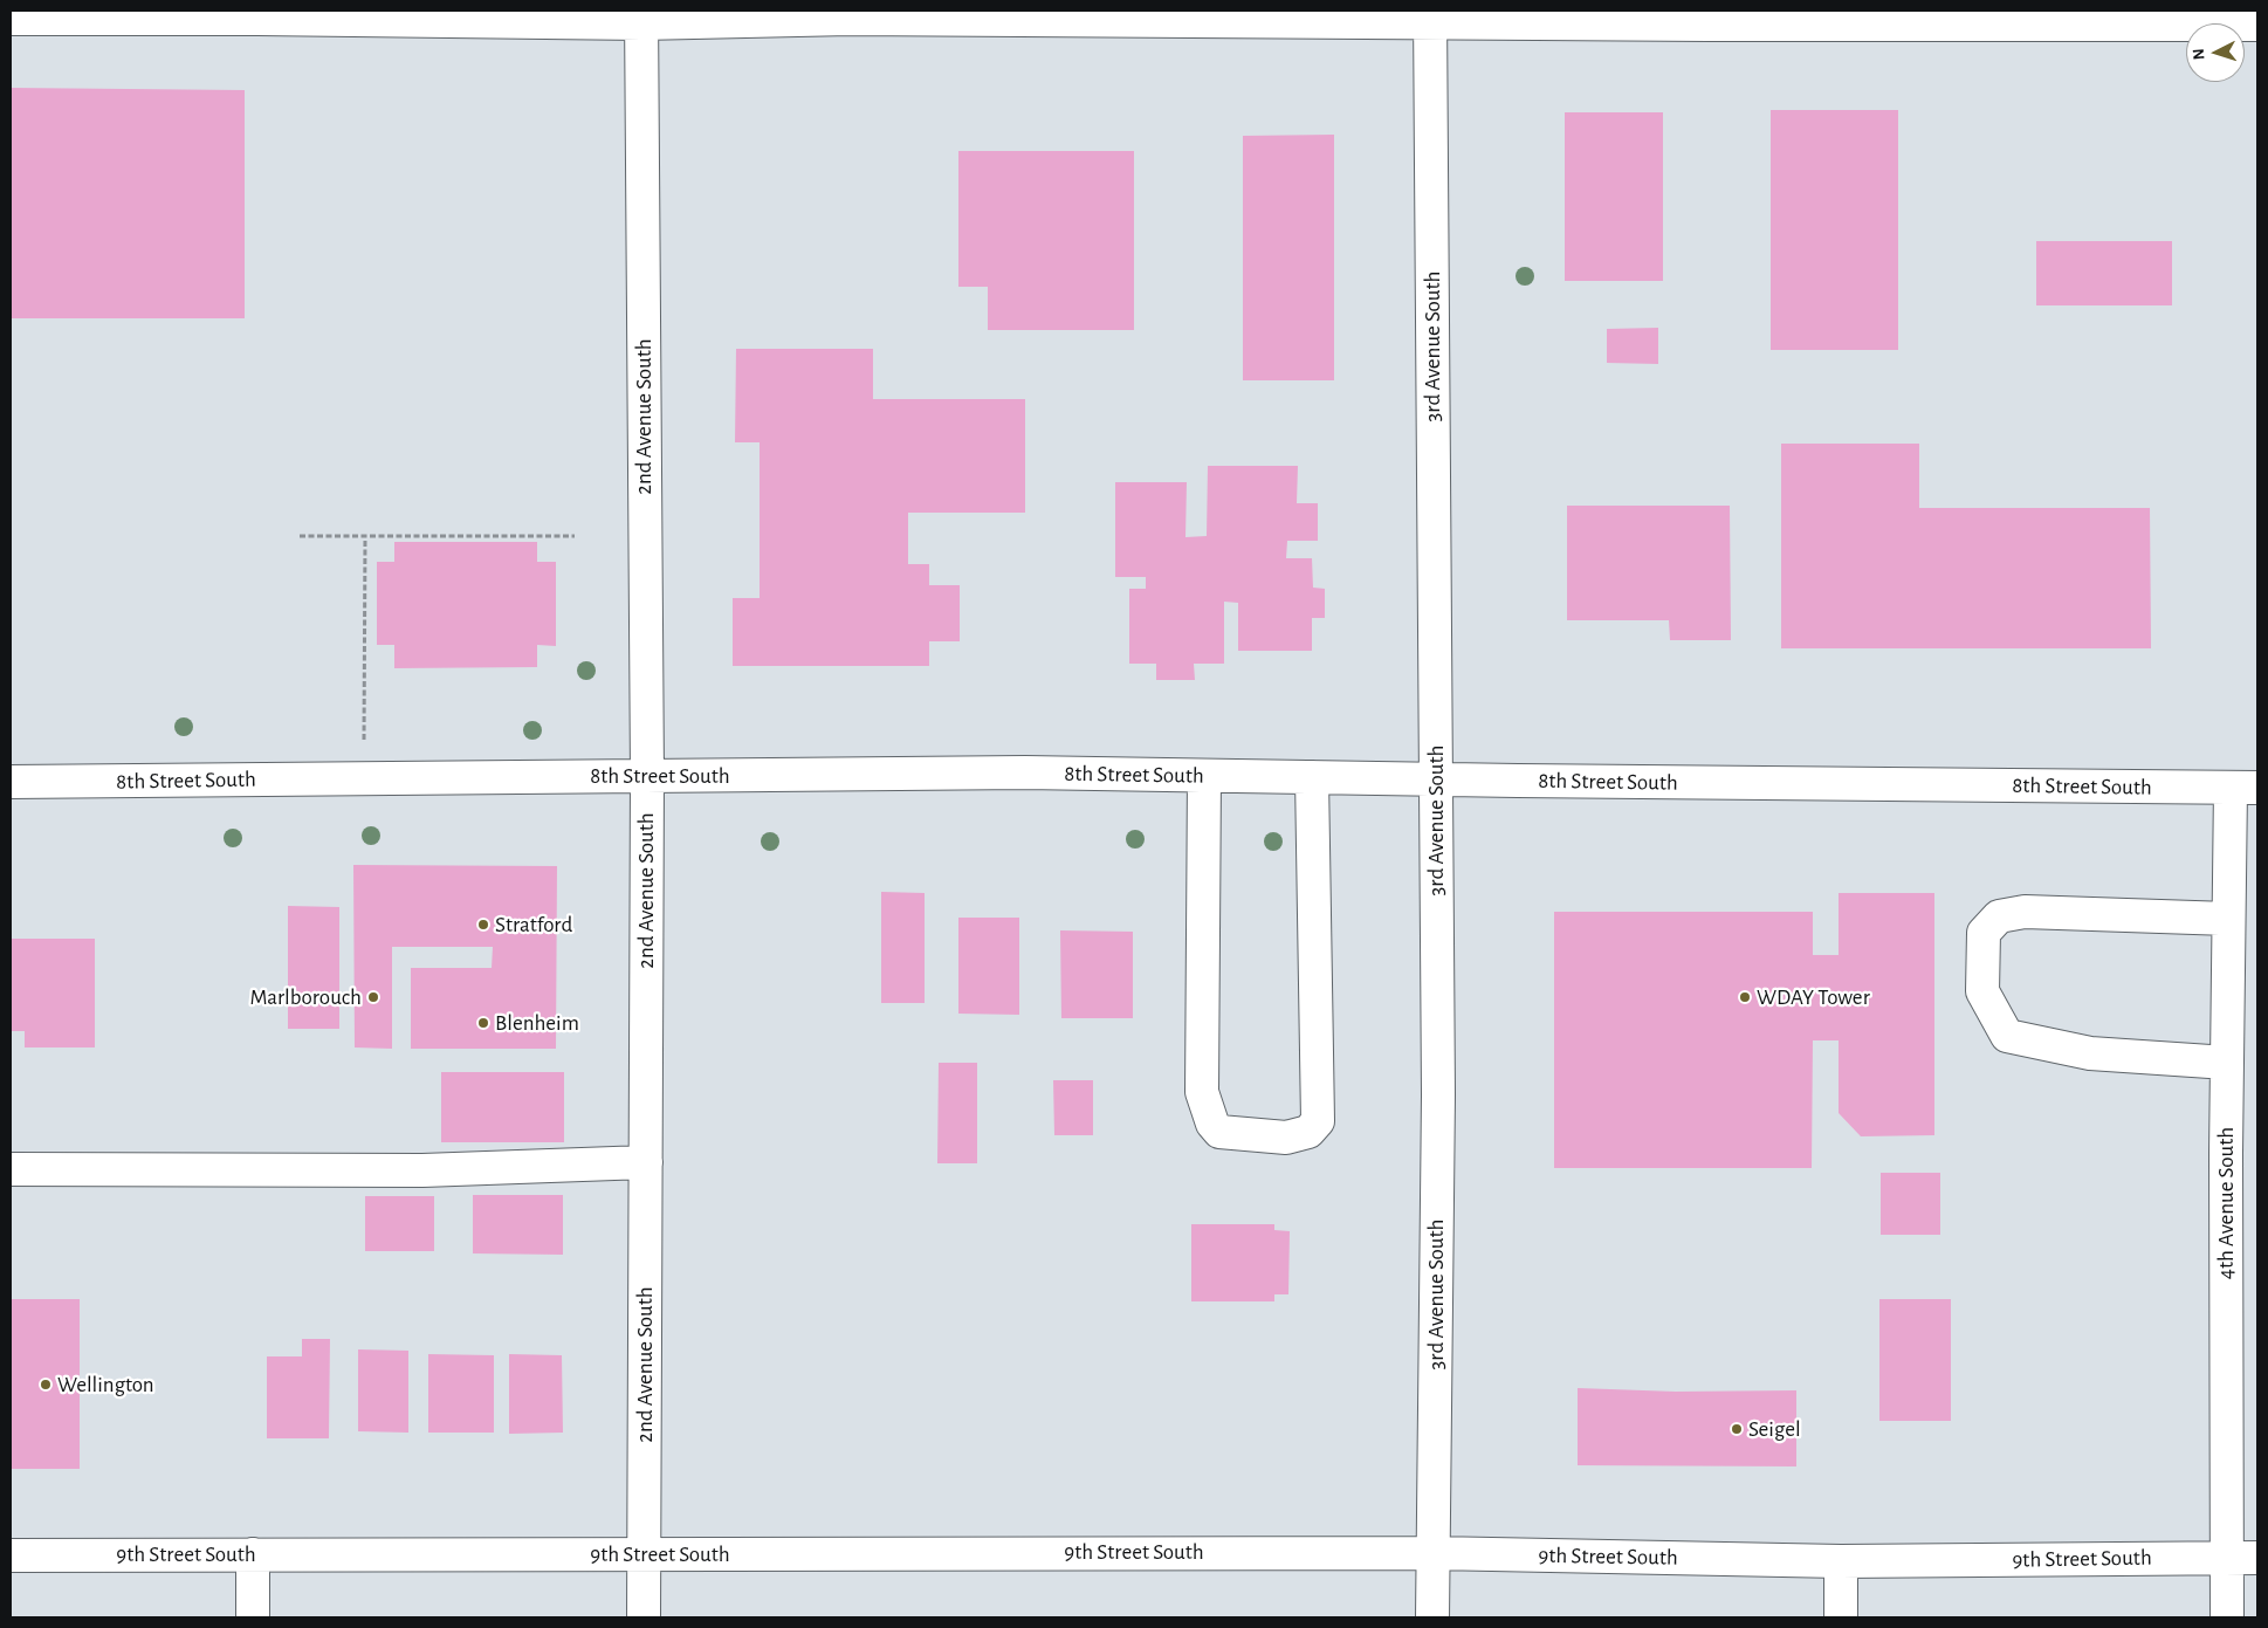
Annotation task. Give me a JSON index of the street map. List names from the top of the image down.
{
  "streets": {
    "street": [
      "3rd Avenue South",
      "2nd Avenue South",
      "8th Street South",
      "4th Avenue South",
      "9th Street South"
    ]
  },
  "crossings": [
    ["3rd Avenue South", "8th Street South"],
    ["3rd Avenue South", "9th Street South"],
    ["2nd Avenue South", "8th Street South"],
    ["2nd Avenue South", "9th Street South"],
    ["8th Street South", "4th Avenue South"],
    ["4th Avenue South", "9th Street South"]
  ],
  "places": [
    "Stratford",
    "Marlborouch",
    "WDAY Tower",
    "Blenheim",
    "Wellington",
    "Seigel"
  ],
  "north": "left"
}
